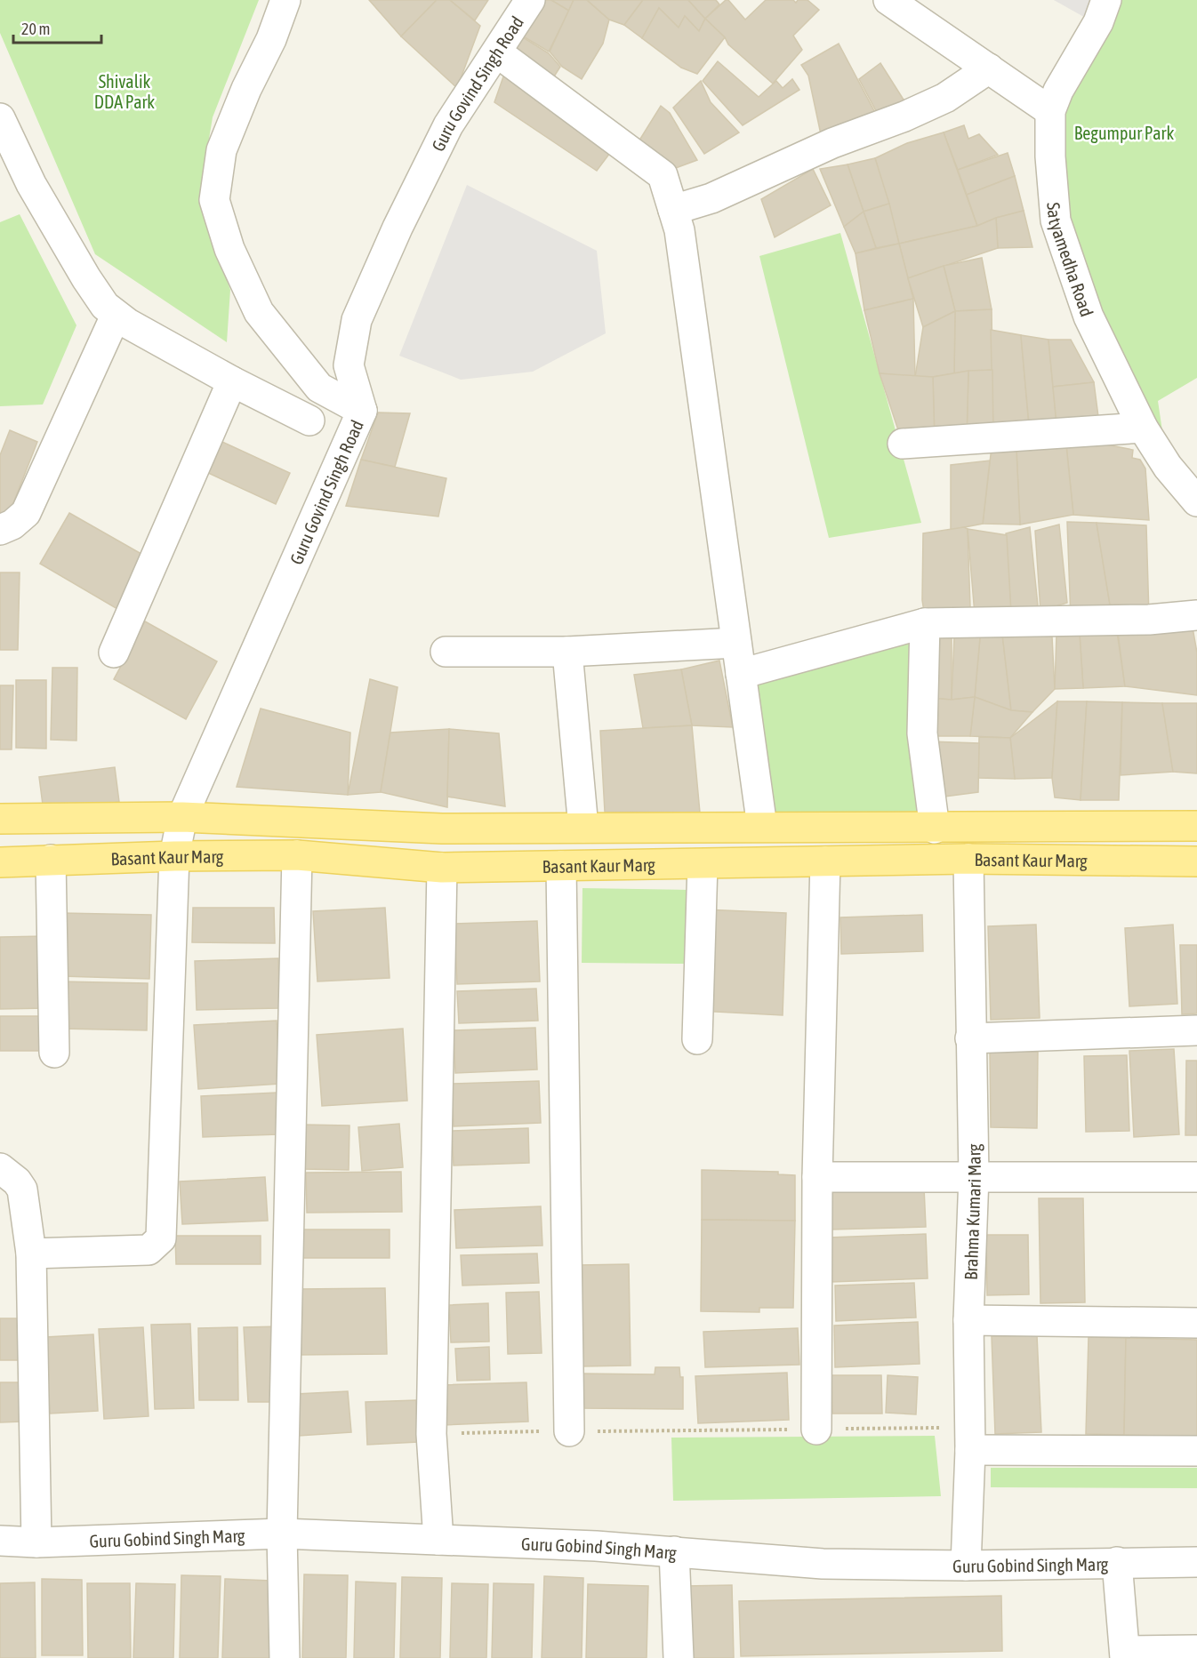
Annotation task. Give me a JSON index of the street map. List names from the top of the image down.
{
  "streets": {
    "main road": ["Basant Kaur Marg"],
    "street": [
      "Guru Govind Singh Road",
      "Satyamedha Road",
      "Brahma Kumari Marg",
      "Guru Gobind Singh Marg"
    ]
  },
  "crossings": [
    ["Guru Govind Singh Road", "Basant Kaur Marg"],
    ["Basant Kaur Marg", "Brahma Kumari Marg"],
    ["Brahma Kumari Marg", "Guru Gobind Singh Marg"]
  ],
  "parks": ["Shivalik DDA Park", "Begumpur Park"],
  "scale_bar": "20 m"
}
